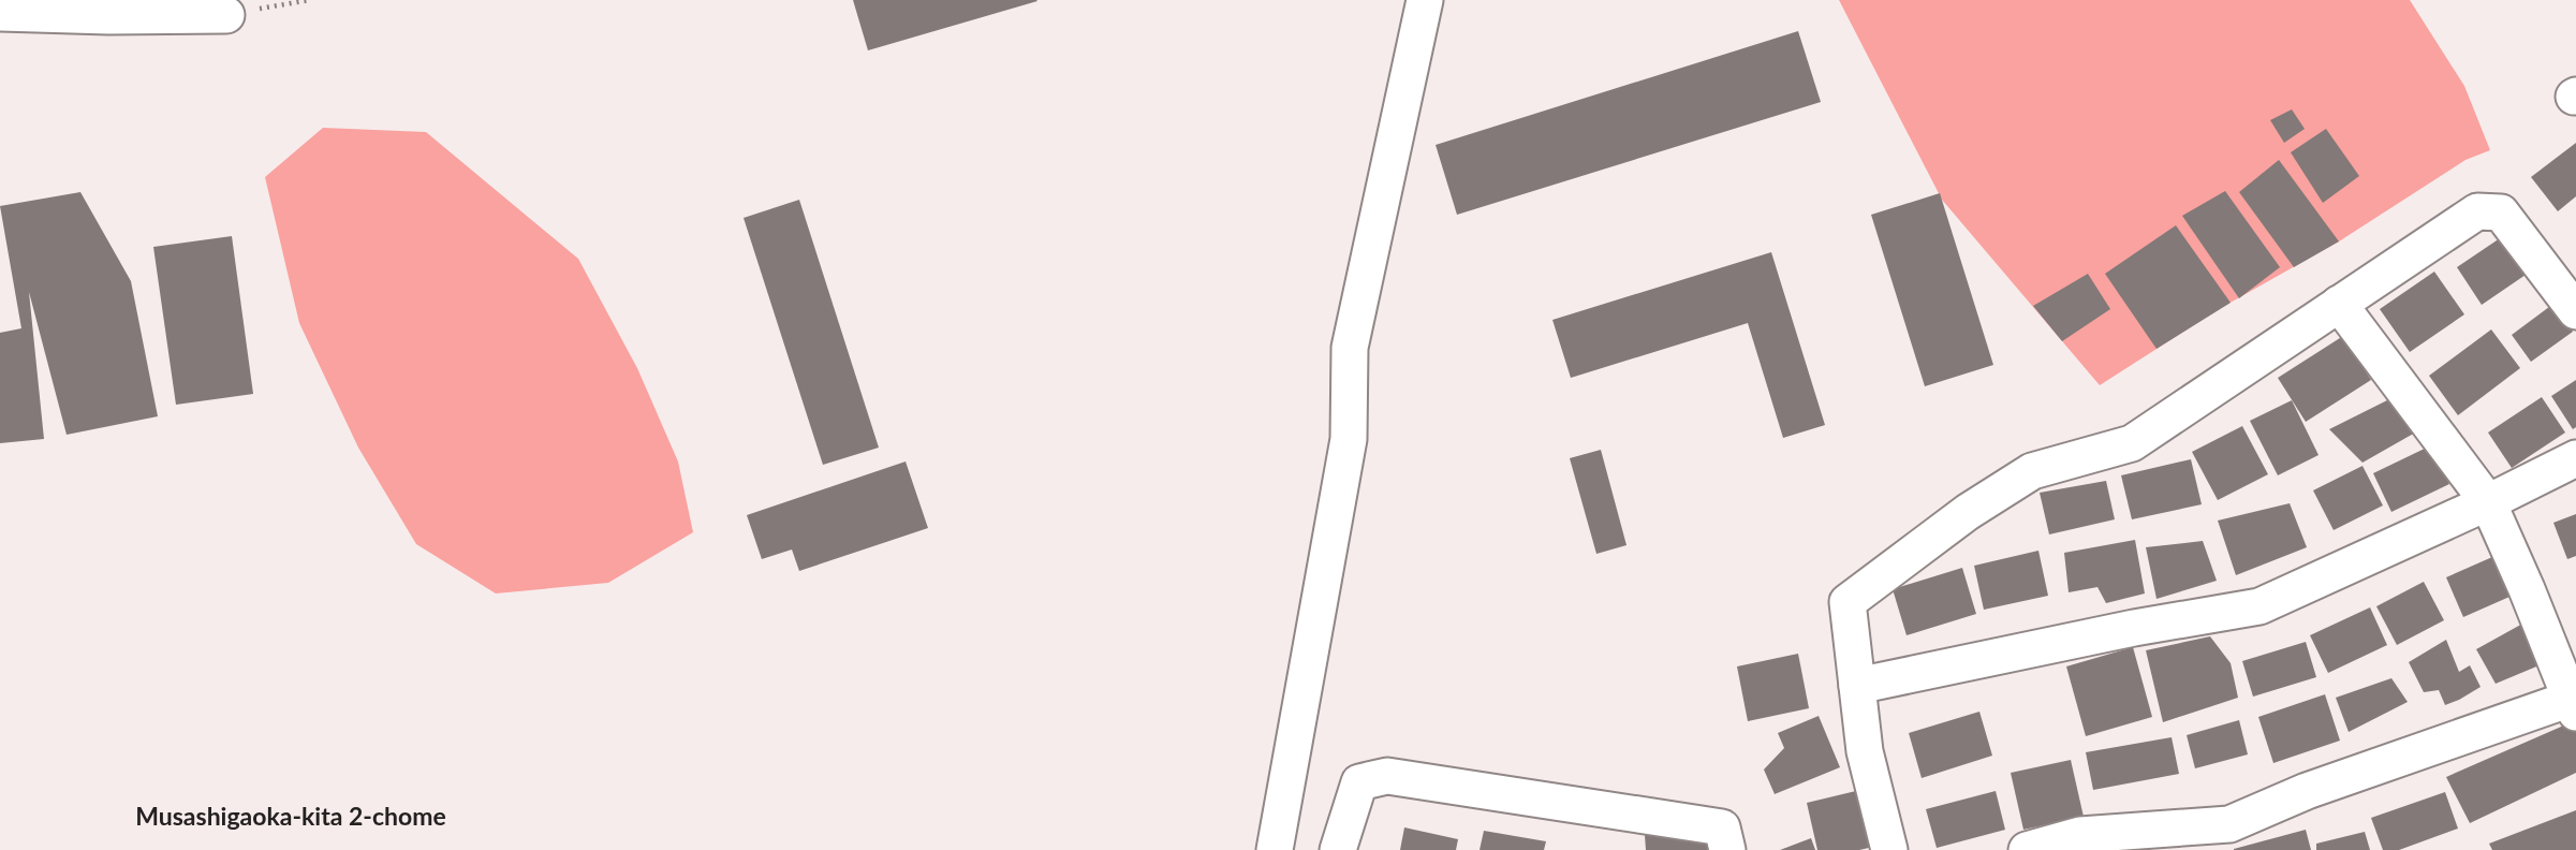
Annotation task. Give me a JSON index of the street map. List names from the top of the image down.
{
  "districts": ["Musashigaoka-kita 2-chome"]
}
